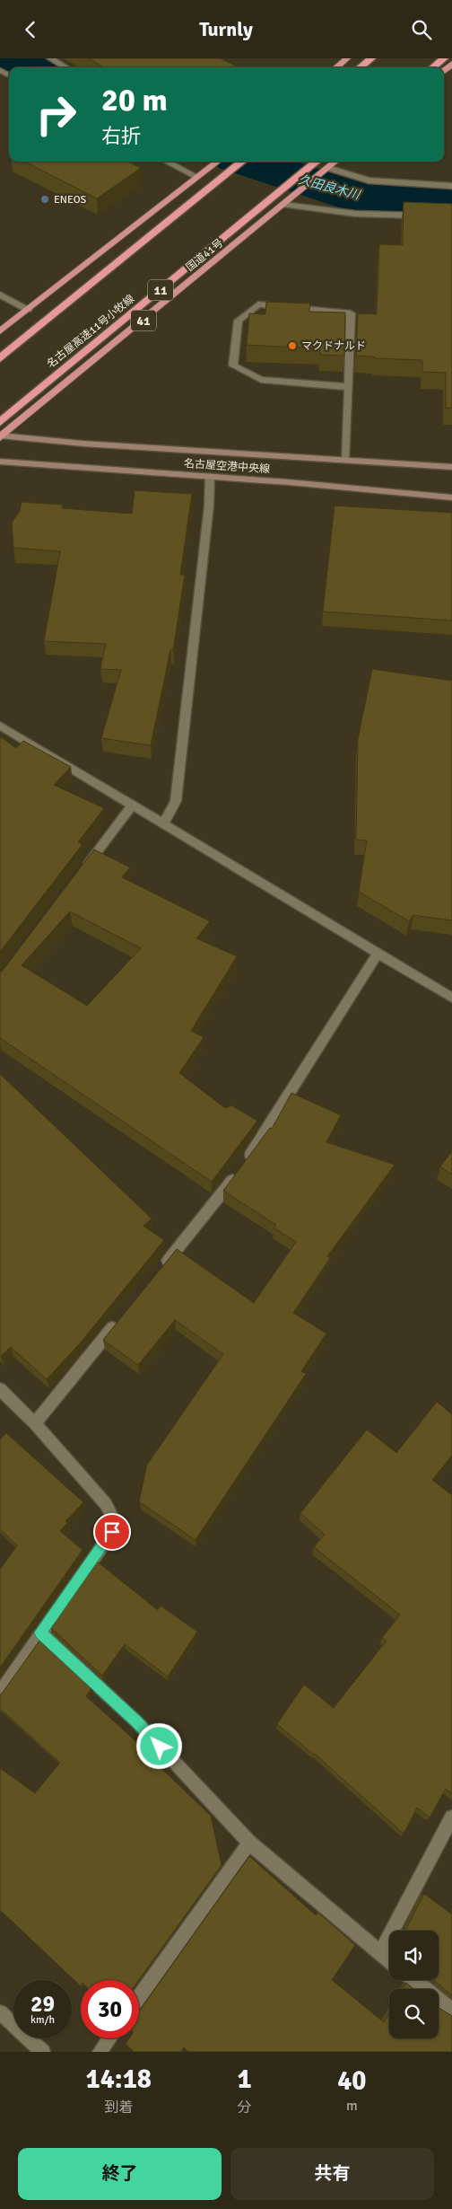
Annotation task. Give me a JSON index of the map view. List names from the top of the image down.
{
  "streets": {
    "highway": [
      "国道41号",
      "11",
      "41",
      "名古屋高速11号小牧線"
    ],
    "main road": ["名古屋空港中央線"]
  },
  "crossings": [
    ["国道41号", "名古屋空港中央線"]
  ],
  "water": ["久田良木川"],
  "places": ["ENEOS", "マクドナルド"],
  "page": {
    "header": "Turnly",
    "turn": ["20 m", "右折"],
    "speed": "29 km/h",
    "limit": "30",
    "eta": [
      "14:18",
      "到着",
      "1",
      "分",
      "40",
      "m"
    ],
    "buttons": ["終了", "共有"]
  }
}
